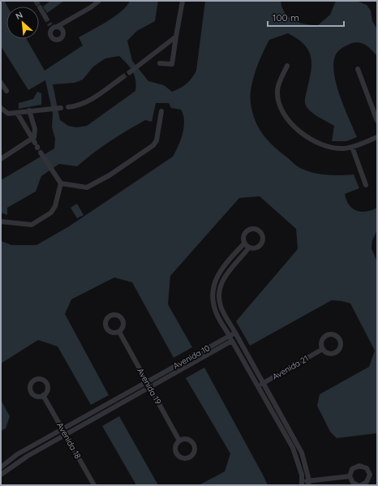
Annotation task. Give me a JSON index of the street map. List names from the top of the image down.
{
  "streets": {
    "street": [
      "Avenida 10",
      "Avenida 21",
      "Avenida 19",
      "Avenida 18"
    ]
  },
  "crossings": [
    ["Avenida 10", "Avenida 19"],
    ["Avenida 10", "Avenida 18"]
  ],
  "scale_bar": "100 m",
  "north": "top left"
}
